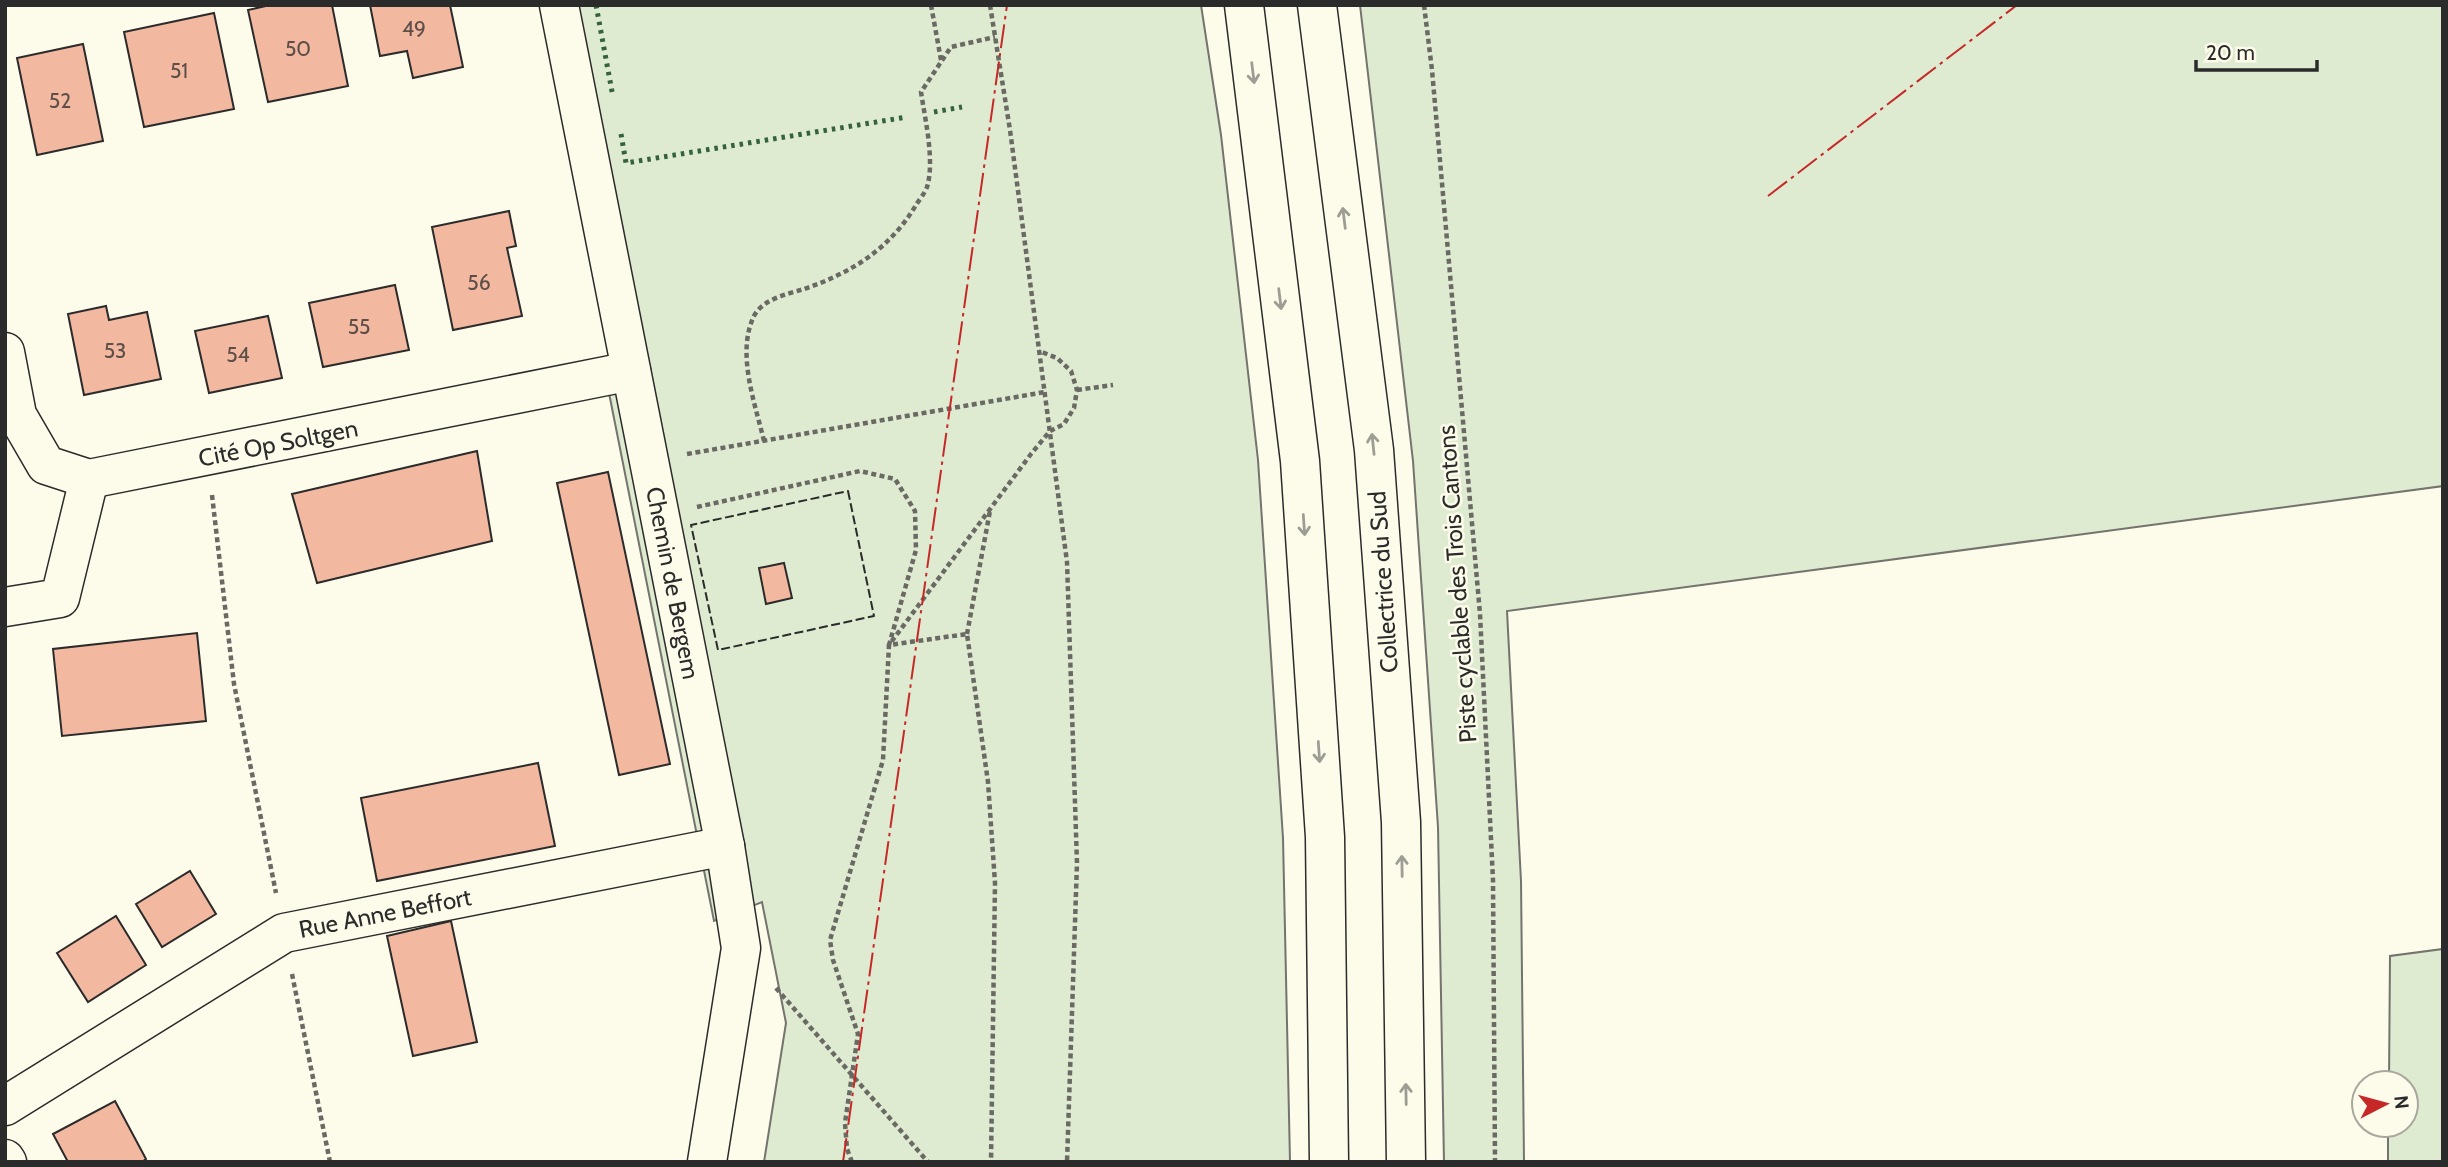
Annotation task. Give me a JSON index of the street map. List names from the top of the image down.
{
  "streets": {
    "main road": [
      "Cité Op Soltgen",
      "Collectrice du Sud",
      "Chemin de Bergem",
      "Rue Anne Beffort"
    ],
    "path": ["Piste cyclable des Trois Cantons"]
  },
  "crossings": [
    ["Cité Op Soltgen", "Chemin de Bergem"],
    ["Chemin de Bergem", "Rue Anne Beffort"]
  ],
  "house_numbers": [
    "49",
    "50",
    "51",
    "52",
    "56",
    "55",
    "53",
    "54"
  ],
  "scale_bar": "20 m",
  "north": "right"
}
